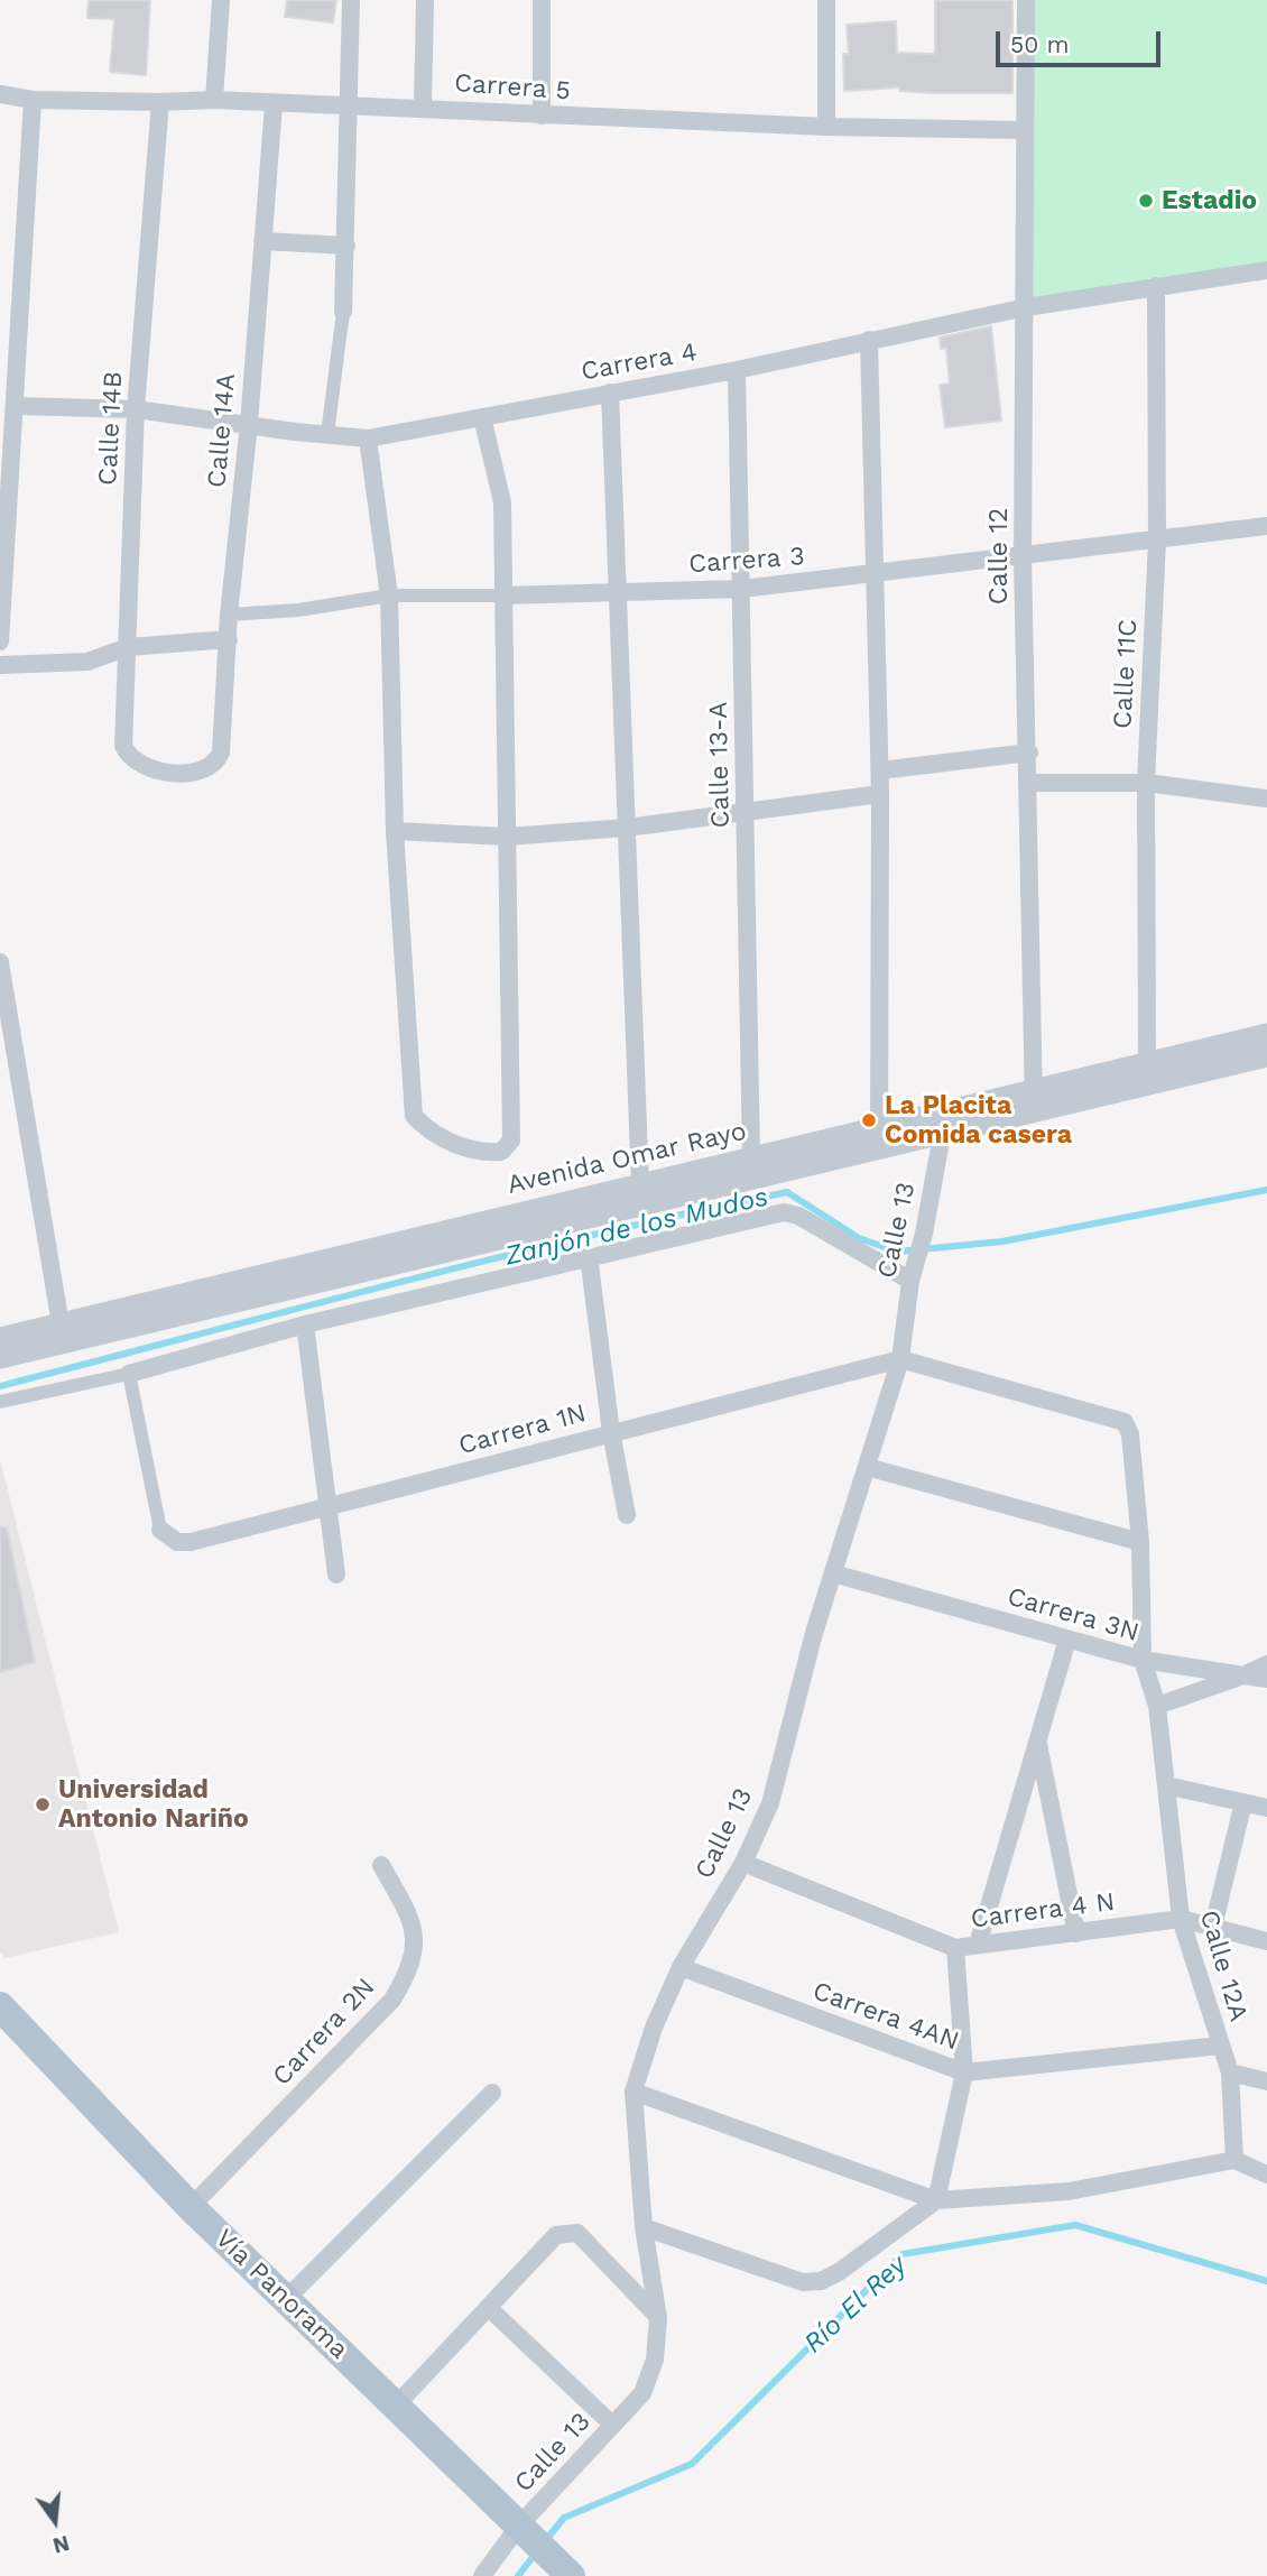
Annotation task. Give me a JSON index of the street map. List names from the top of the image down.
{
  "streets": {
    "main road": ["Vía Panorama"],
    "street": [
      "Carrera 5",
      "Carrera 4",
      "Calle 14B",
      "Calle 14A",
      "Calle 12",
      "Carrera 3",
      "Calle 11C",
      "Calle 13-A",
      "Avenida Omar Rayo",
      "Calle 13",
      "Carrera 1N",
      "Carrera 3N",
      "Carrera 4 N",
      "Calle 12A",
      "Carrera 4AN",
      "Carrera 2N"
    ]
  },
  "crossings": [
    ["Carrera 5", "Calle 14B"],
    ["Carrera 5", "Calle 14A"],
    ["Carrera 5", "Calle 12"],
    ["Carrera 4", "Calle 14B"],
    ["Carrera 4", "Calle 14A"],
    ["Carrera 4", "Calle 12"],
    ["Carrera 4", "Calle 11C"],
    ["Carrera 4", "Calle 13-A"],
    ["Calle 14B", "Calle 14A"],
    ["Calle 14A", "Carrera 3"],
    ["Calle 12", "Carrera 3"],
    ["Calle 12", "Avenida Omar Rayo"],
    ["Carrera 3", "Calle 11C"],
    ["Carrera 3", "Calle 13-A"],
    ["Calle 11C", "Avenida Omar Rayo"],
    ["Calle 13-A", "Avenida Omar Rayo"],
    ["Avenida Omar Rayo", "Calle 13"],
    ["Calle 13", "Carrera 1N"],
    ["Calle 13", "Carrera 3N"],
    ["Calle 13", "Carrera 4 N"],
    ["Calle 13", "Carrera 4AN"],
    ["Calle 13", "Vía Panorama"],
    ["Carrera 3N", "Calle 12A"],
    ["Carrera 4 N", "Calle 12A"],
    ["Calle 12A", "Carrera 4AN"],
    ["Carrera 2N", "Vía Panorama"]
  ],
  "water": ["Zanjón de los Mudos", "Río El Rey"],
  "places": ["Estadio", "La Placita Comida casera", "Universidad Antonio Nariño"],
  "scale_bar": "50 m",
  "north": "bottom"
}
